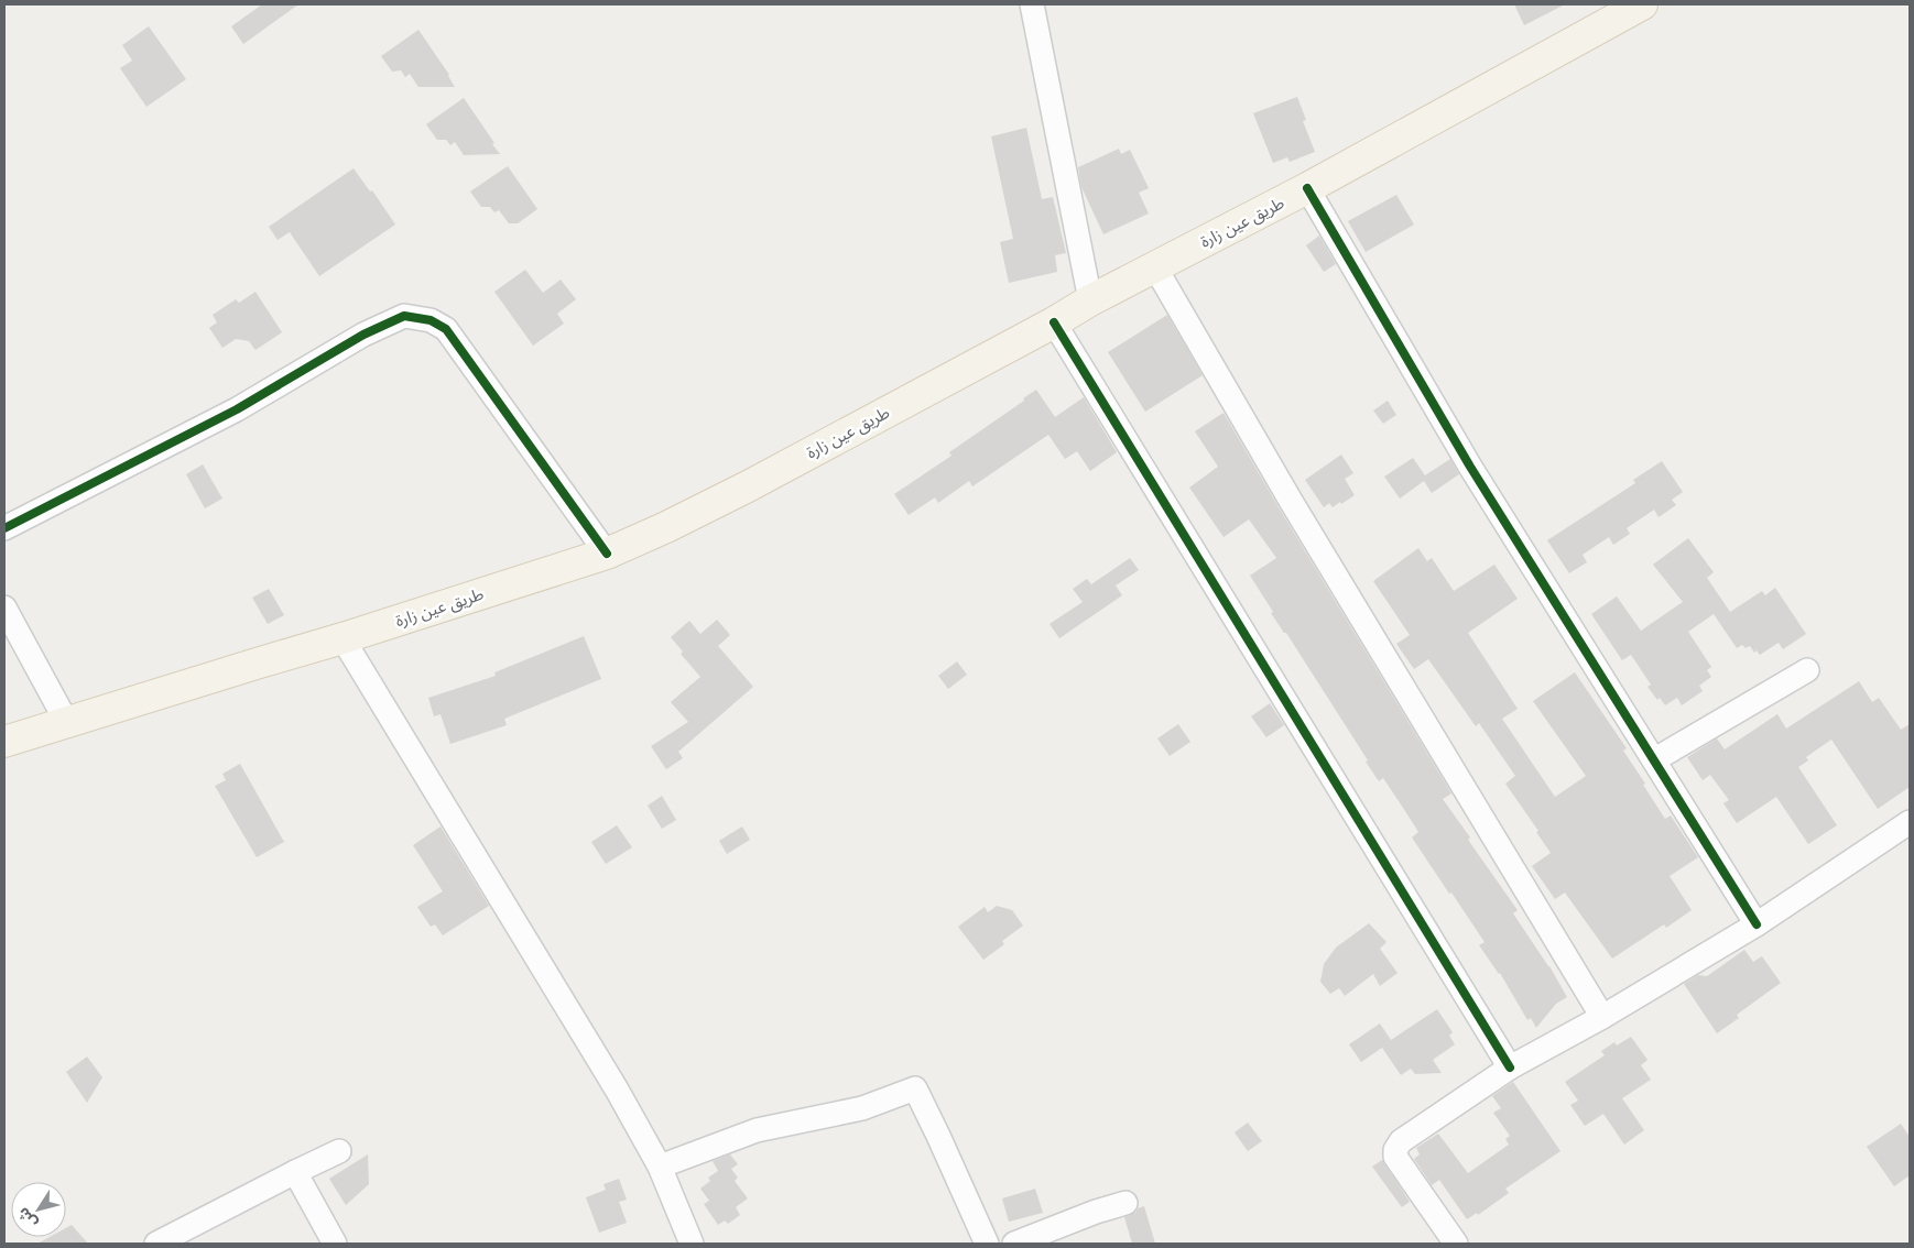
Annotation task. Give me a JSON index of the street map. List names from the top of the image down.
{
  "streets": {
    "main road": ["طريق عين زارة"]
  },
  "north": "bottom left"
}
